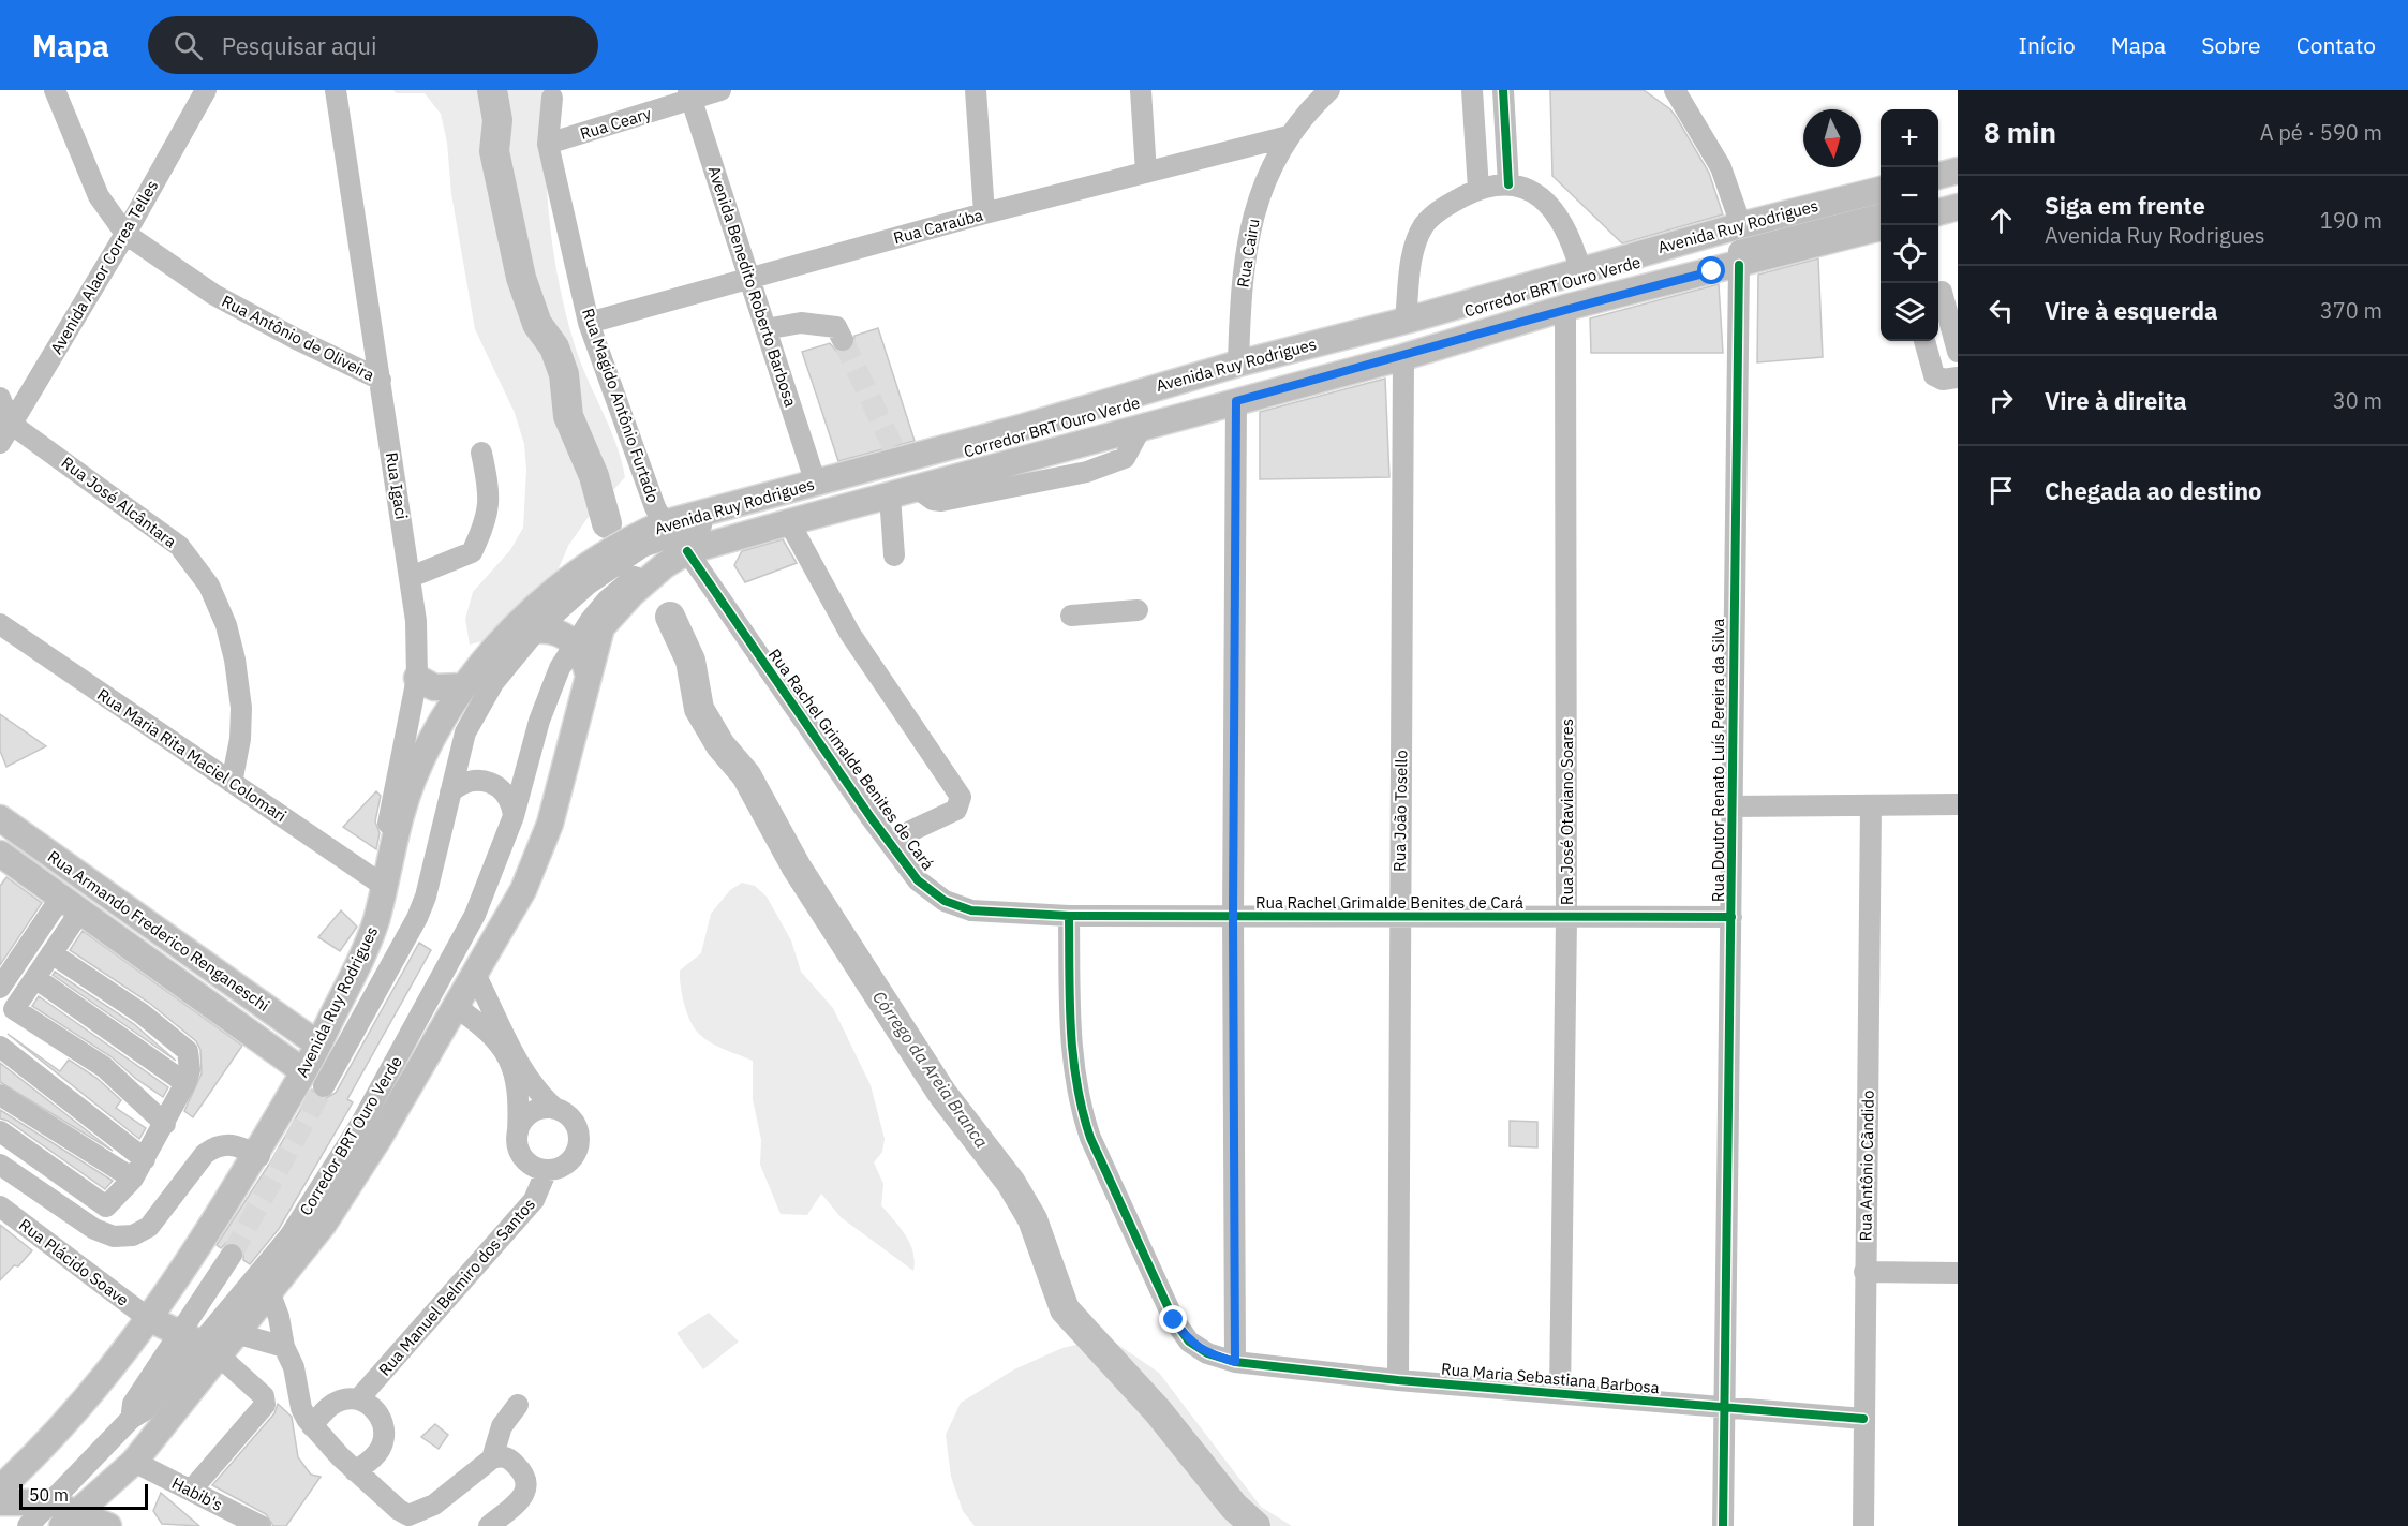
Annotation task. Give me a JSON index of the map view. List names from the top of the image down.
{
  "streets": {
    "main road": ["Avenida Ruy Rodrigues", "Rua Armando Frederico Renganeschi"],
    "street": [
      "Rua Ceary",
      "Rua Caraúba",
      "Rua Cairu",
      "Avenida Alaor Correa Telles",
      "Avenida Benedito Roberto Barbosa",
      "Corredor BRT Ouro Verde",
      "Rua Antônio de Oliveira",
      "Rua Magido Antônio Furtado",
      "Rua Igaci",
      "Rua José Alcântara",
      "Rua Maria Rita Maciel Colomari",
      "Rua Rachel Grimalde Benites de Cará",
      "Rua Doutor Renato Luís Pereira da Silva",
      "Rua João Tosello",
      "Rua José Otaviano Soares",
      "Rua Antônio Cãndido",
      "Rua Plácido Soave",
      "Rua Manuel Belmiro dos Santos",
      "Rua Maria Sebastiana Barbosa",
      "Habib's"
    ]
  },
  "crossings": [
    ["Rua Ceary", "Avenida Benedito Roberto Barbosa"],
    ["Rua Ceary", "Rua Magido Antônio Furtado"],
    ["Rua Caraúba", "Rua Cairu"],
    ["Rua Caraúba", "Avenida Benedito Roberto Barbosa"],
    ["Rua Caraúba", "Rua Magido Antônio Furtado"],
    ["Avenida Ruy Rodrigues", "Rua Cairu"],
    ["Avenida Ruy Rodrigues", "Avenida Benedito Roberto Barbosa"],
    ["Avenida Ruy Rodrigues", "Corredor BRT Ouro Verde"],
    ["Avenida Ruy Rodrigues", "Rua Magido Antônio Furtado"],
    ["Avenida Ruy Rodrigues", "Rua Igaci"],
    ["Avenida Ruy Rodrigues", "Rua Maria Rita Maciel Colomari"],
    ["Avenida Ruy Rodrigues", "Rua Rachel Grimalde Benites de Cará"],
    ["Avenida Ruy Rodrigues", "Rua Doutor Renato Luís Pereira da Silva"],
    ["Avenida Ruy Rodrigues", "Rua João Tosello"],
    ["Avenida Ruy Rodrigues", "Rua José Otaviano Soares"],
    ["Avenida Ruy Rodrigues", "Rua Armando Frederico Renganeschi"],
    ["Avenida Ruy Rodrigues", "Rua Plácido Soave"],
    ["Avenida Ruy Rodrigues", "Habib's"],
    ["Rua Cairu", "Corredor BRT Ouro Verde"],
    ["Rua Cairu", "Rua Rachel Grimalde Benites de Cará"],
    ["Rua Cairu", "Rua Maria Sebastiana Barbosa"],
    ["Avenida Alaor Correa Telles", "Rua Antônio de Oliveira"],
    ["Avenida Alaor Correa Telles", "Rua José Alcântara"],
    ["Corredor BRT Ouro Verde", "Rua Magido Antônio Furtado"],
    ["Corredor BRT Ouro Verde", "Rua Rachel Grimalde Benites de Cará"],
    ["Corredor BRT Ouro Verde", "Rua Doutor Renato Luís Pereira da Silva"],
    ["Corredor BRT Ouro Verde", "Rua Armando Frederico Renganeschi"],
    ["Rua Antônio de Oliveira", "Rua Igaci"],
    ["Rua Magido Antônio Furtado", "Rua Rachel Grimalde Benites de Cará"],
    ["Rua Igaci", "Rua Maria Rita Maciel Colomari"],
    ["Rua José Alcântara", "Rua Maria Rita Maciel Colomari"],
    ["Rua Rachel Grimalde Benites de Cará", "Rua Doutor Renato Luís Pereira da Silva"],
    ["Rua Rachel Grimalde Benites de Cará", "Rua João Tosello"],
    ["Rua Rachel Grimalde Benites de Cará", "Rua José Otaviano Soares"],
    ["Rua Rachel Grimalde Benites de Cará", "Rua Maria Sebastiana Barbosa"],
    ["Rua Doutor Renato Luís Pereira da Silva", "Rua Maria Sebastiana Barbosa"],
    ["Rua João Tosello", "Rua Maria Sebastiana Barbosa"],
    ["Rua José Otaviano Soares", "Rua Maria Sebastiana Barbosa"],
    ["Rua Antônio Cãndido", "Rua Maria Sebastiana Barbosa"]
  ],
  "water": ["Córrego da Areia Branca"],
  "scale_bar": "50 m",
  "north": "bottom",
  "page": {
    "header": "Mapa",
    "search": "Pesquisar aqui",
    "nav": [
      "Início",
      "Mapa",
      "Sobre",
      "Contato"
    ],
    "heading": ["8 min", "A pé · 590 m"],
    "map_buttons": ["+", "−"],
    "list": [
      ["Siga em frente", "Avenida Ruy Rodrigues", "190 m"],
      ["Vire à esquerda", "370 m"],
      ["Vire à direita", "30 m"],
      "Chegada ao destino"
    ],
    "scale": "50 m"
  }
}
